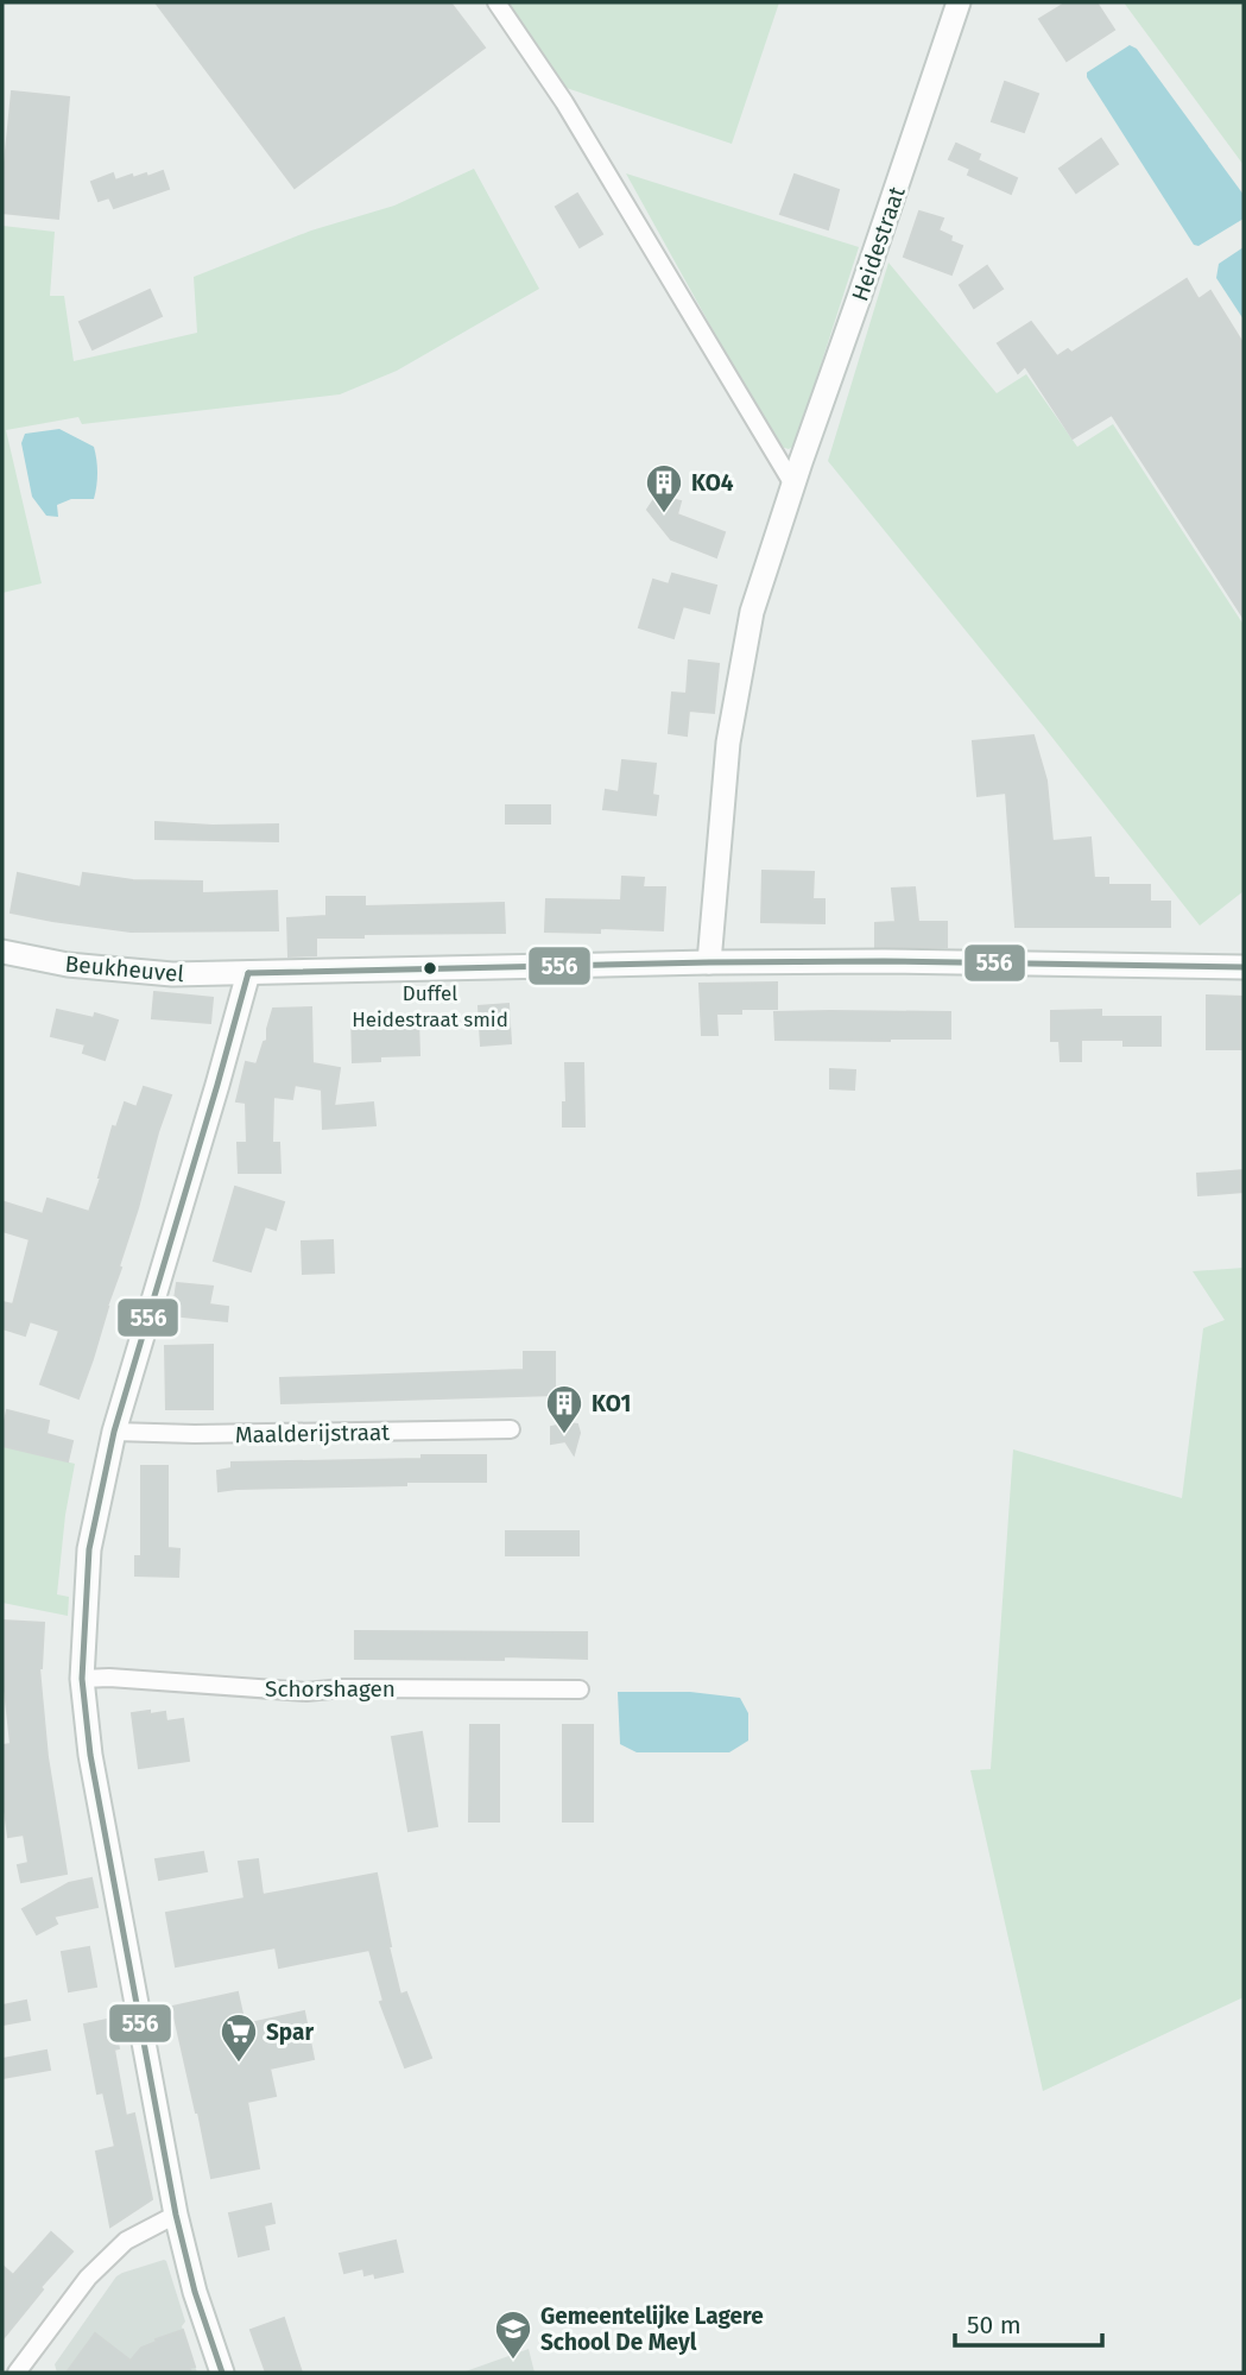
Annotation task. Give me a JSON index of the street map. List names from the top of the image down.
{
  "streets": {
    "street": [
      "Heidestraat",
      "Beukheuvel",
      "Maalderijstraat",
      "Schorshagen"
    ]
  },
  "crossings": [
    ["Heidestraat", "Beukheuvel"]
  ],
  "places": {
    "building": ["KO4", "KO1"],
    "other": ["Duffel Heidestraat smid"],
    "supermarket": ["Spar"],
    "school or university": ["Gemeentelijke Lagere School De Meyl"]
  },
  "lines": ["transit line 556"],
  "scale_bar": "50 m"
}
